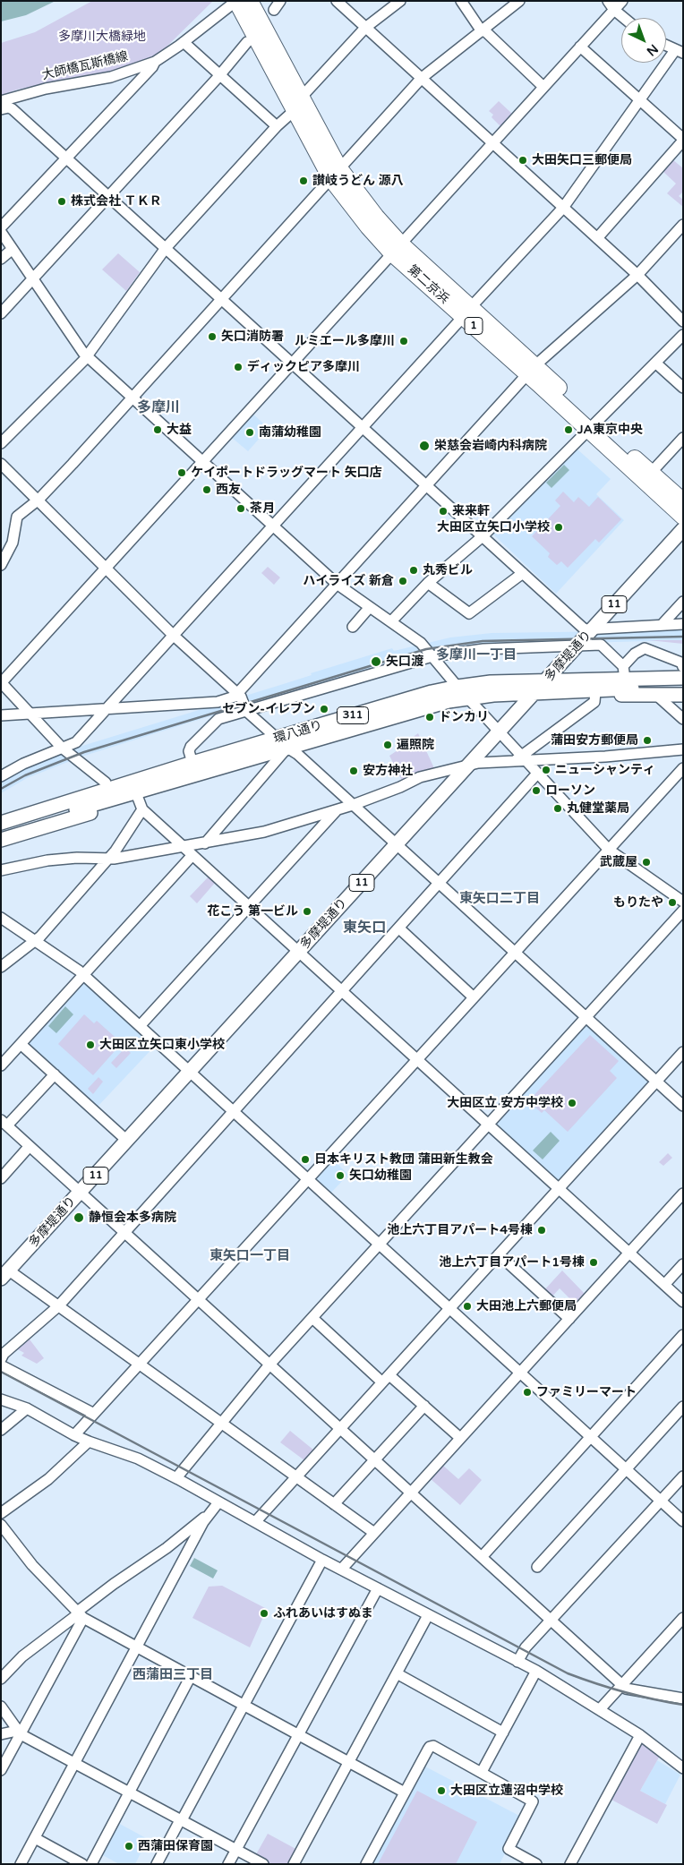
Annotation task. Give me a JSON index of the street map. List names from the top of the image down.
{
  "streets": {
    "highway": ["第二京浜", "1"],
    "main road": [
      "11",
      "多摩堤通り",
      "311",
      "環八通り"
    ],
    "street": ["大師橋瓦斯橋線"]
  },
  "crossings": [
    ["大師橋瓦斯橋線", "第二京浜"],
    ["多摩堤通り", "環八通り"]
  ],
  "districts": [
    "多摩川",
    "多摩川一丁目",
    "東矢口二丁目",
    "東矢口",
    "東矢口一丁目",
    "西蒲田三丁目"
  ],
  "parks": ["多摩川大橋緑地"],
  "places": [
    "大田矢口三郵便局",
    "讃岐うどん 源八",
    "株式会社 ＴＫＲ",
    "矢口消防署",
    "ルミエール多摩川",
    "ディックピア多摩川",
    "大益",
    "JA東京中央",
    "南蒲幼稚園",
    "栄慈会岩崎内科病院",
    "ケイポートドラッグマート 矢口店",
    "西友",
    "茶月",
    "来来軒",
    "大田区立矢口小学校",
    "丸秀ビル",
    "ハイライズ 新倉",
    "矢口渡",
    "セブン-イレブン",
    "ドンカリ",
    "蒲田安方郵便局",
    "遍照院",
    "ニューシャンティ",
    "安方神社",
    "ローソン",
    "丸健堂薬局",
    "武蔵屋",
    "もりたや",
    "花こう 第一ビル",
    "大田区立矢口東小学校",
    "大田区立 安方中学校",
    "日本キリスト教団 蒲田新生教会",
    "矢口幼稚園",
    "静恒会本多病院",
    "池上六丁目アパート4号棟",
    "池上六丁目アパート1号棟",
    "大田池上六郵便局",
    "ファミリーマート",
    "ふれあいはすぬま",
    "大田区立蓮沼中学校",
    "西蒲田保育園"
  ],
  "north": "bottom right"
}
